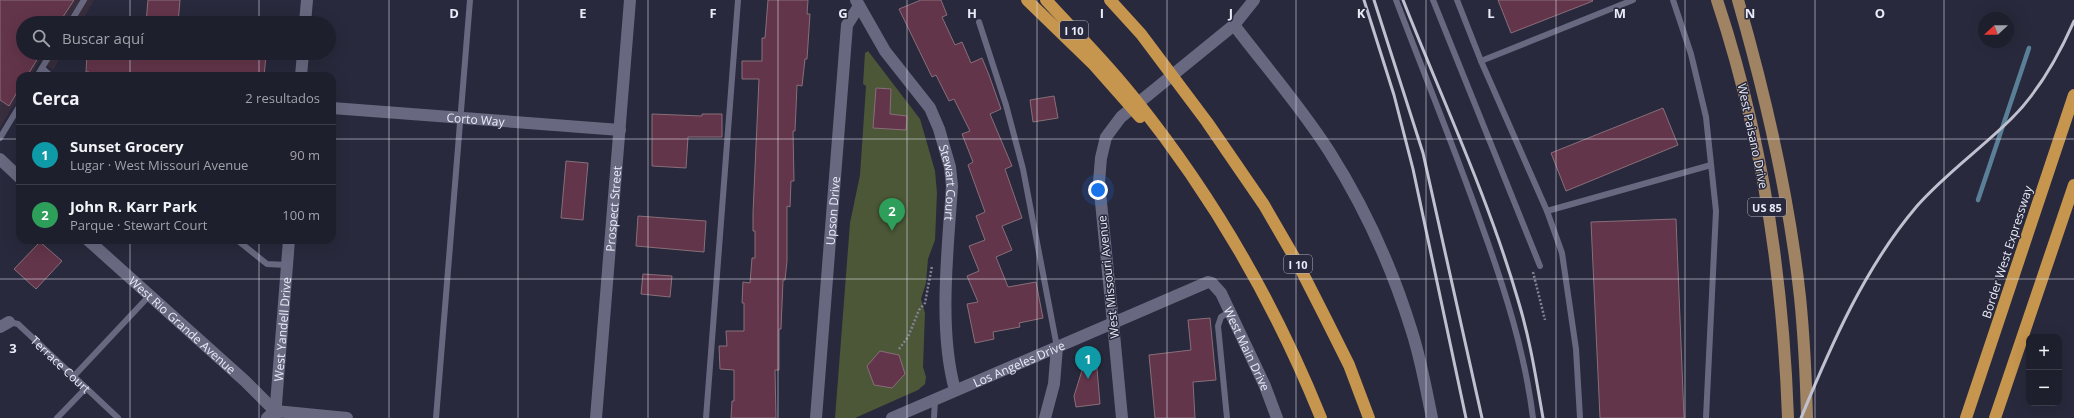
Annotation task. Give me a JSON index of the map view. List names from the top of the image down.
{
  "streets": {
    "highway": ["I 10", "Border West Expressway"],
    "main road": ["West Paisano Drive", "US 85"],
    "street": [
      "Corto Way",
      "Stewart Court",
      "Prospect Street",
      "Upson Drive",
      "West Missouri Avenue",
      "West Rio Grande Avenue",
      "West Yandell Drive",
      "West Main Drive",
      "Los Angeles Drive"
    ],
    "lane": ["Terrace Court"]
  },
  "crossings": [
    ["Corto Way", "Prospect Street"],
    ["Stewart Court", "Upson Drive"],
    ["Stewart Court", "Los Angeles Drive"],
    ["West Missouri Avenue", "Los Angeles Drive"],
    ["West Rio Grande Avenue", "West Yandell Drive"],
    ["West Main Drive", "Los Angeles Drive"]
  ],
  "north": "left",
  "page": {
    "search": "Buscar aquí",
    "heading": ["Cerca", "2 resultados"],
    "list": [
      {
        "mark": "1",
        "name": "Sunset Grocery",
        "note": "Lugar · West Missouri Avenue",
        "value": "90 m"
      },
      {
        "mark": "2",
        "name": "John R. Karr Park",
        "note": "Parque · Stewart Court",
        "value": "100 m"
      }
    ],
    "pins": ["2", "1"],
    "map_buttons": ["+", "−"]
  },
  "grid": {
    "columns": [
      "D",
      "E",
      "F",
      "G",
      "H",
      "I",
      "J",
      "K",
      "L",
      "M",
      "N",
      "O"
    ],
    "rows": ["3"]
  }
}
